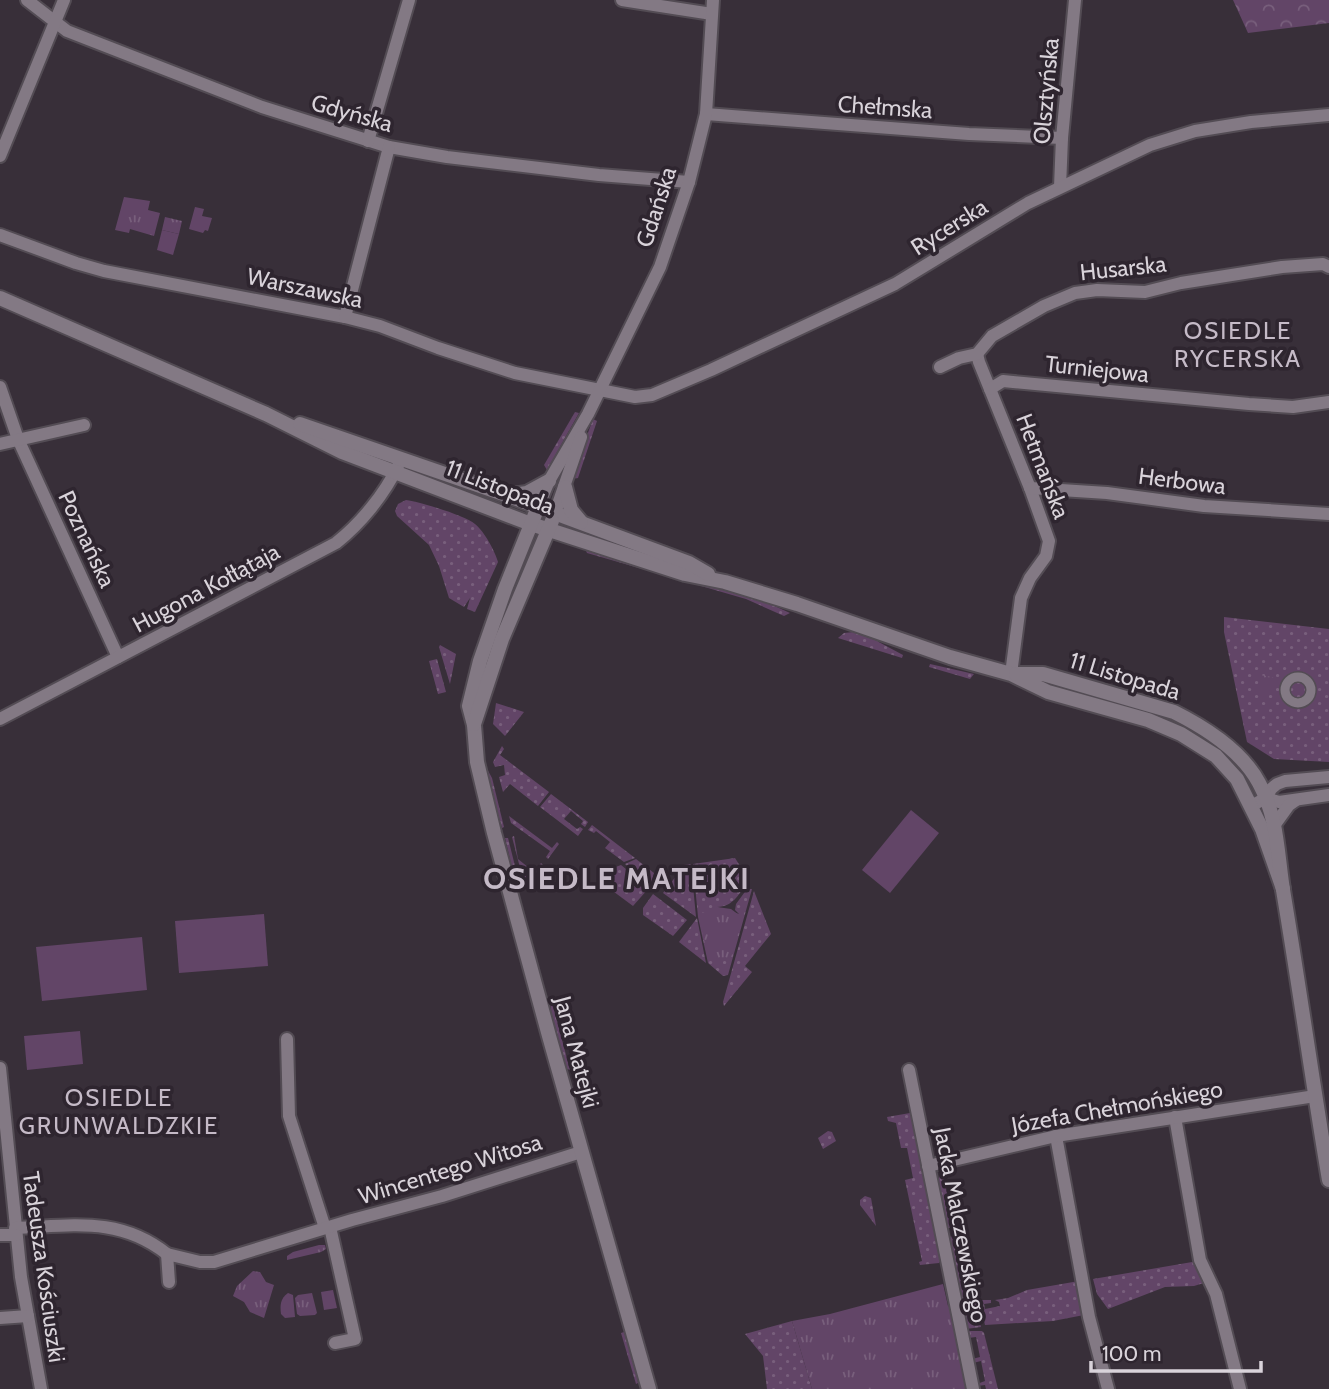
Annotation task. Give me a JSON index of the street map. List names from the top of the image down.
{
  "streets": {
    "street": [
      "Olsztyńska",
      "Chełmska",
      "Gdyńska",
      "Gdańska",
      "Rycerska",
      "Husarska",
      "Warszawska",
      "Turniejowa",
      "Hetmańska",
      "Herbowa",
      "11 Listopada",
      "Poznańska",
      "Hugona Kołłątaja",
      "Jana Matejki",
      "Józefa Chełmońskiego",
      "Wincentego Witosa",
      "Jacka Malczewskiego",
      "Tadeusza Kościuszki"
    ]
  },
  "crossings": [
    ["Olsztyńska", "Chełmska"],
    ["Olsztyńska", "Rycerska"],
    ["Chełmska", "Gdańska"],
    ["Gdyńska", "Gdańska"],
    ["Gdańska", "Rycerska"],
    ["Gdańska", "Warszawska"],
    ["Gdańska", "11 Listopada"],
    ["Gdańska", "Jana Matejki"],
    ["Rycerska", "Warszawska"],
    ["Husarska", "Hetmańska"],
    ["Turniejowa", "Hetmańska"],
    ["Hetmańska", "Herbowa"],
    ["Hetmańska", "11 Listopada"],
    ["11 Listopada", "Hugona Kołłątaja"],
    ["11 Listopada", "Jana Matejki"],
    ["11 Listopada", "Józefa Chełmońskiego"],
    ["Poznańska", "Hugona Kołłątaja"],
    ["Jana Matejki", "Wincentego Witosa"],
    ["Józefa Chełmońskiego", "Jacka Malczewskiego"],
    ["Wincentego Witosa", "Tadeusza Kościuszki"]
  ],
  "districts": ["OSIEDLE RYCERSKA", "OSIEDLE MATEJKI", "OSIEDLE GRUNWALDZKIE"],
  "scale_bar": "100 m"
}
